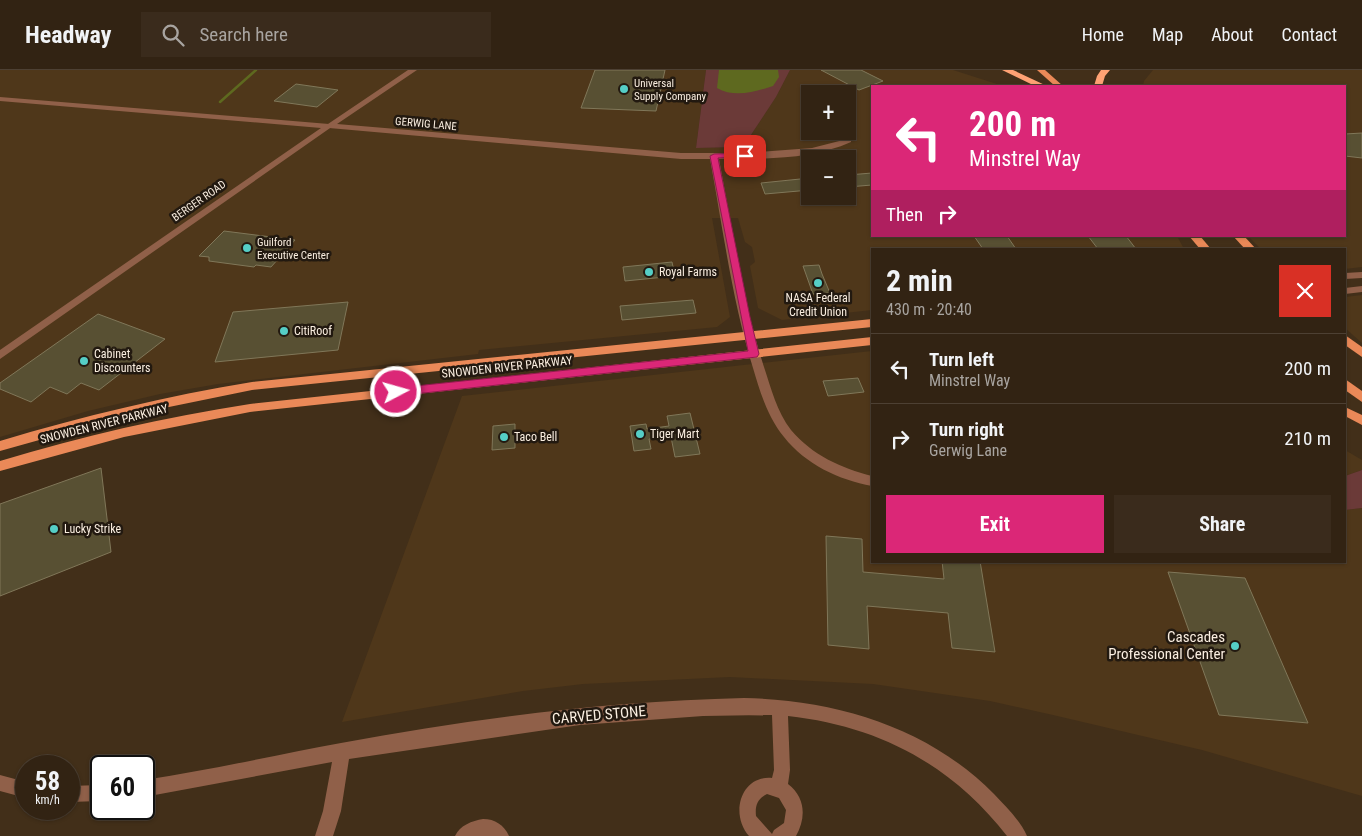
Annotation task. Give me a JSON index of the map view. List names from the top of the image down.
{
  "streets": {
    "main road": ["SNOWDEN RIVER PARKWAY"],
    "street": ["GERWIG LANE", "BERGER ROAD", "CARVED STONE"]
  },
  "crossings": [
    ["GERWIG LANE", "BERGER ROAD"]
  ],
  "places": [
    "Universal Supply Company",
    "Guilford Executive Center",
    "Royal Farms",
    "NASA Federal Credit Union",
    "CitiRoof",
    "Cabinet Discounters",
    "Tiger Mart",
    "Taco Bell",
    "Lucky Strike",
    "Cascades Professional Center"
  ],
  "page": {
    "header": "Headway",
    "search": "Search here",
    "nav": [
      "Home",
      "Map",
      "About",
      "Contact"
    ],
    "map_buttons": ["+", "−"],
    "turn": ["200 m", "Minstrel Way"],
    "then": "Then",
    "heading": ["2 min", "430 m · 20:40"],
    "list": [
      {
        "name": "Turn left",
        "note": "Minstrel Way",
        "value": "200 m"
      },
      {
        "name": "Turn right",
        "note": "Gerwig Lane",
        "value": "210 m"
      }
    ],
    "buttons": ["Exit", "Share"],
    "speed": "58 km/h",
    "limit": "60"
  }
}
